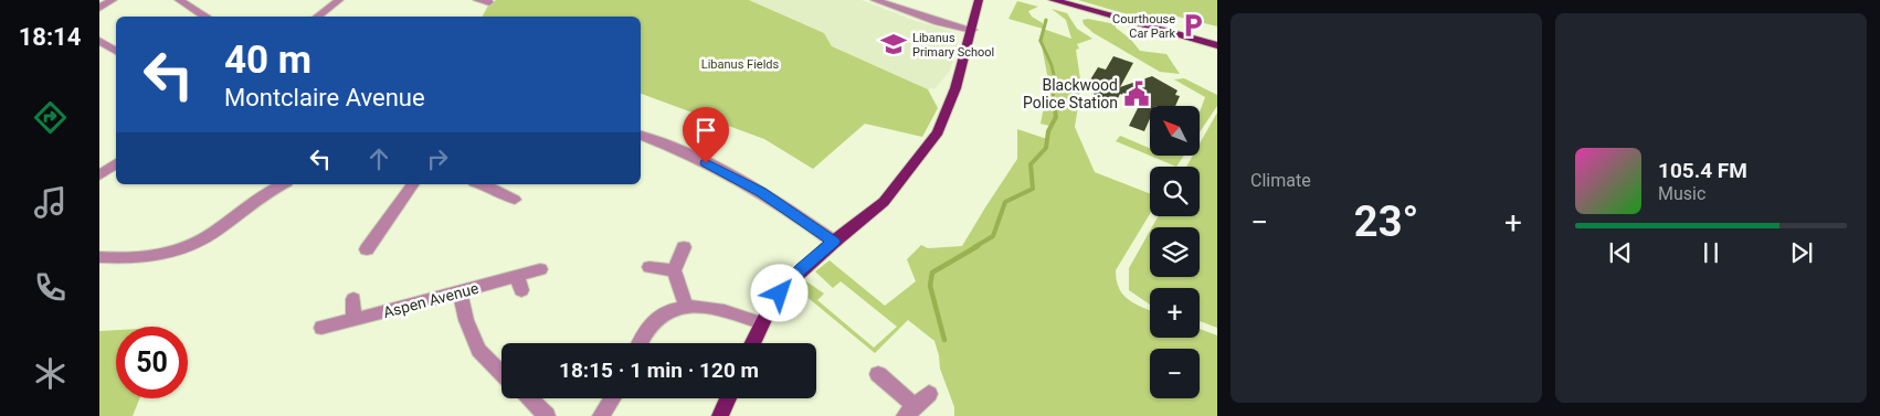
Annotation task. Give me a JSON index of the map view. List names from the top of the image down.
{
  "streets": {
    "street": ["Aspen Avenue"]
  },
  "parks": ["Libanus Fields"],
  "places": {
    "parking": ["Courthouse Car Park"],
    "school or university": ["Libanus Primary School"],
    "public building": ["Blackwood Police Station"]
  },
  "north": "top left",
  "page": {
    "tabs": "18:14",
    "tile": "Climate",
    "turn": ["40 m", "Montclaire Avenue"],
    "map_buttons": ["+", "−"],
    "song": ["105.4 FM", "Music"],
    "heat": ["−", "23°", "+"],
    "limit": "50",
    "trip": "18:15 · 1 min · 120 m"
  }
}
